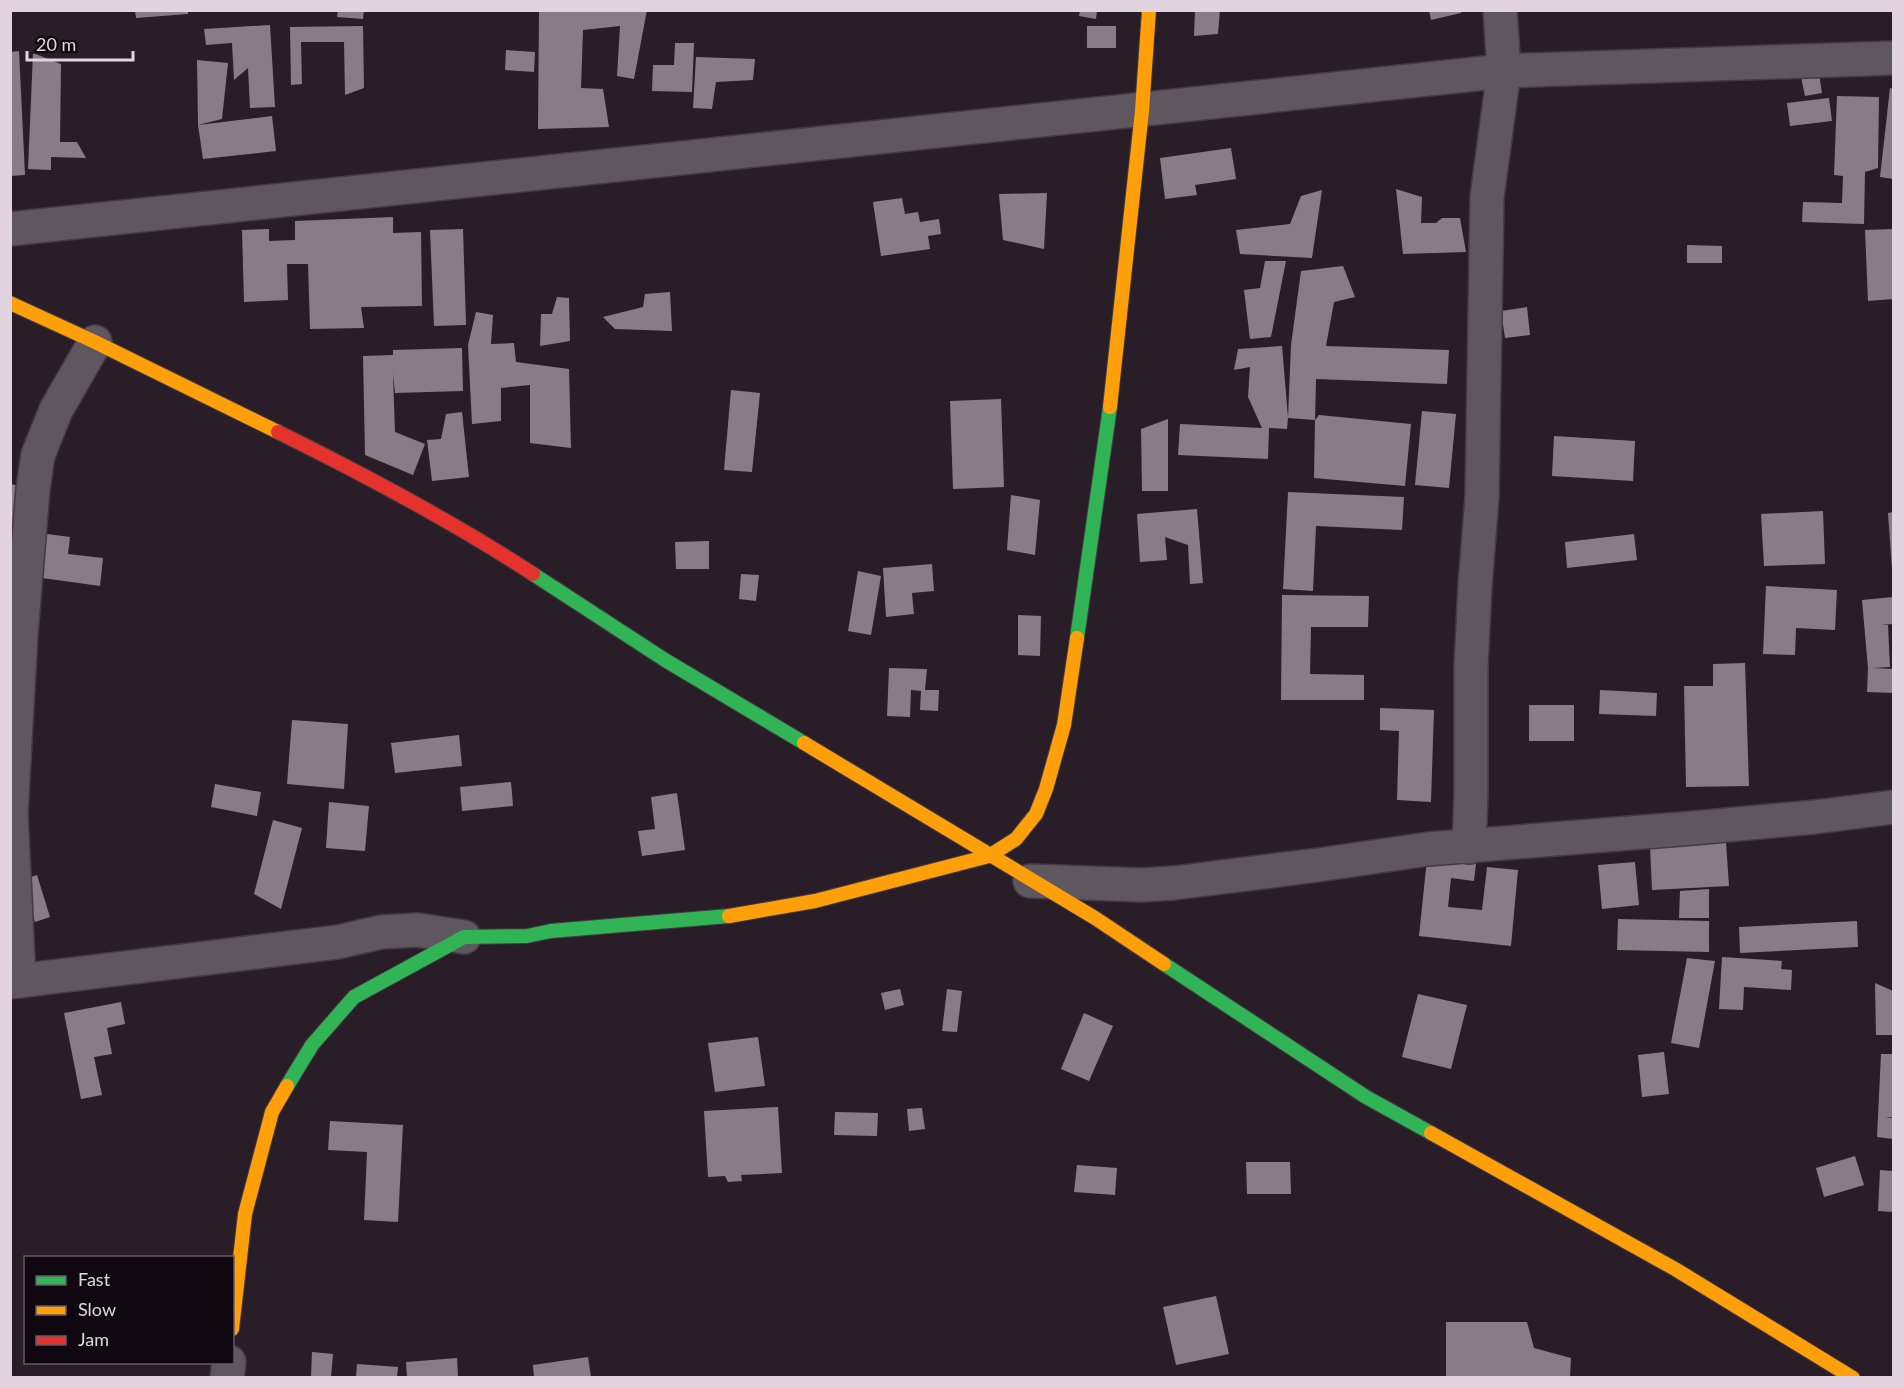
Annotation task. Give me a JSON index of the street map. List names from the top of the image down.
{
  "legend": ["Fast", "Slow", "Jam"],
  "scale_bar": "20 m"
}
